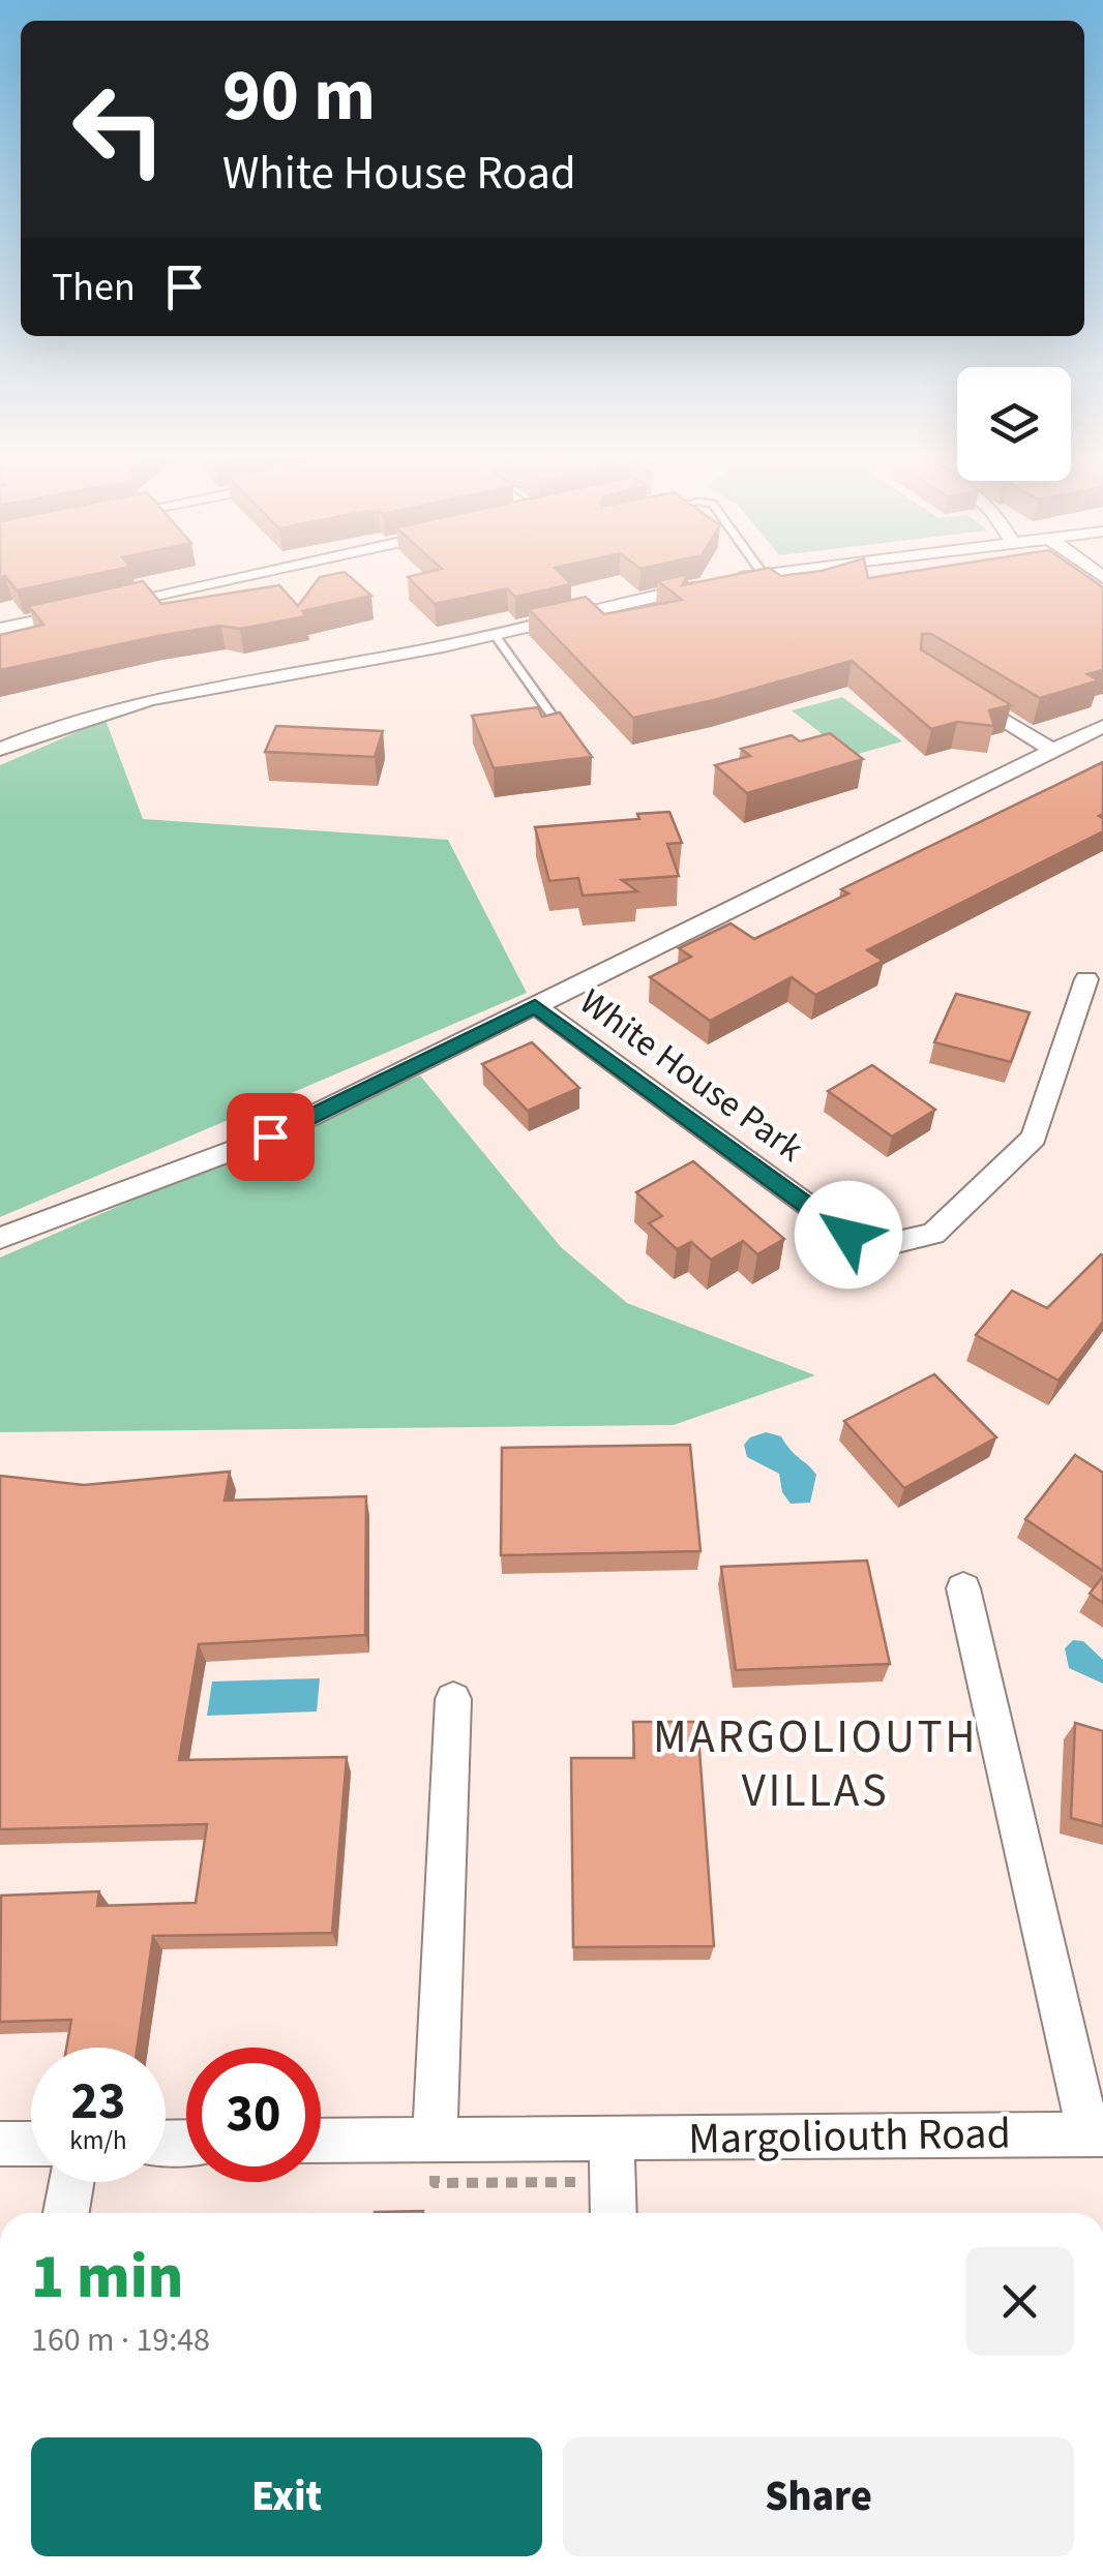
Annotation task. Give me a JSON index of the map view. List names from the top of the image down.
{
  "streets": {
    "street": ["White House Park", "Margoliouth Road"]
  },
  "districts": ["MARGOLIOUTH VILLAS"],
  "page": {
    "turn": ["90 m", "White House Road"],
    "then": "Then",
    "speed": "23 km/h",
    "limit": "30",
    "heading": ["1 min", "160 m · 19:48"],
    "buttons": ["Exit", "Share"]
  }
}
